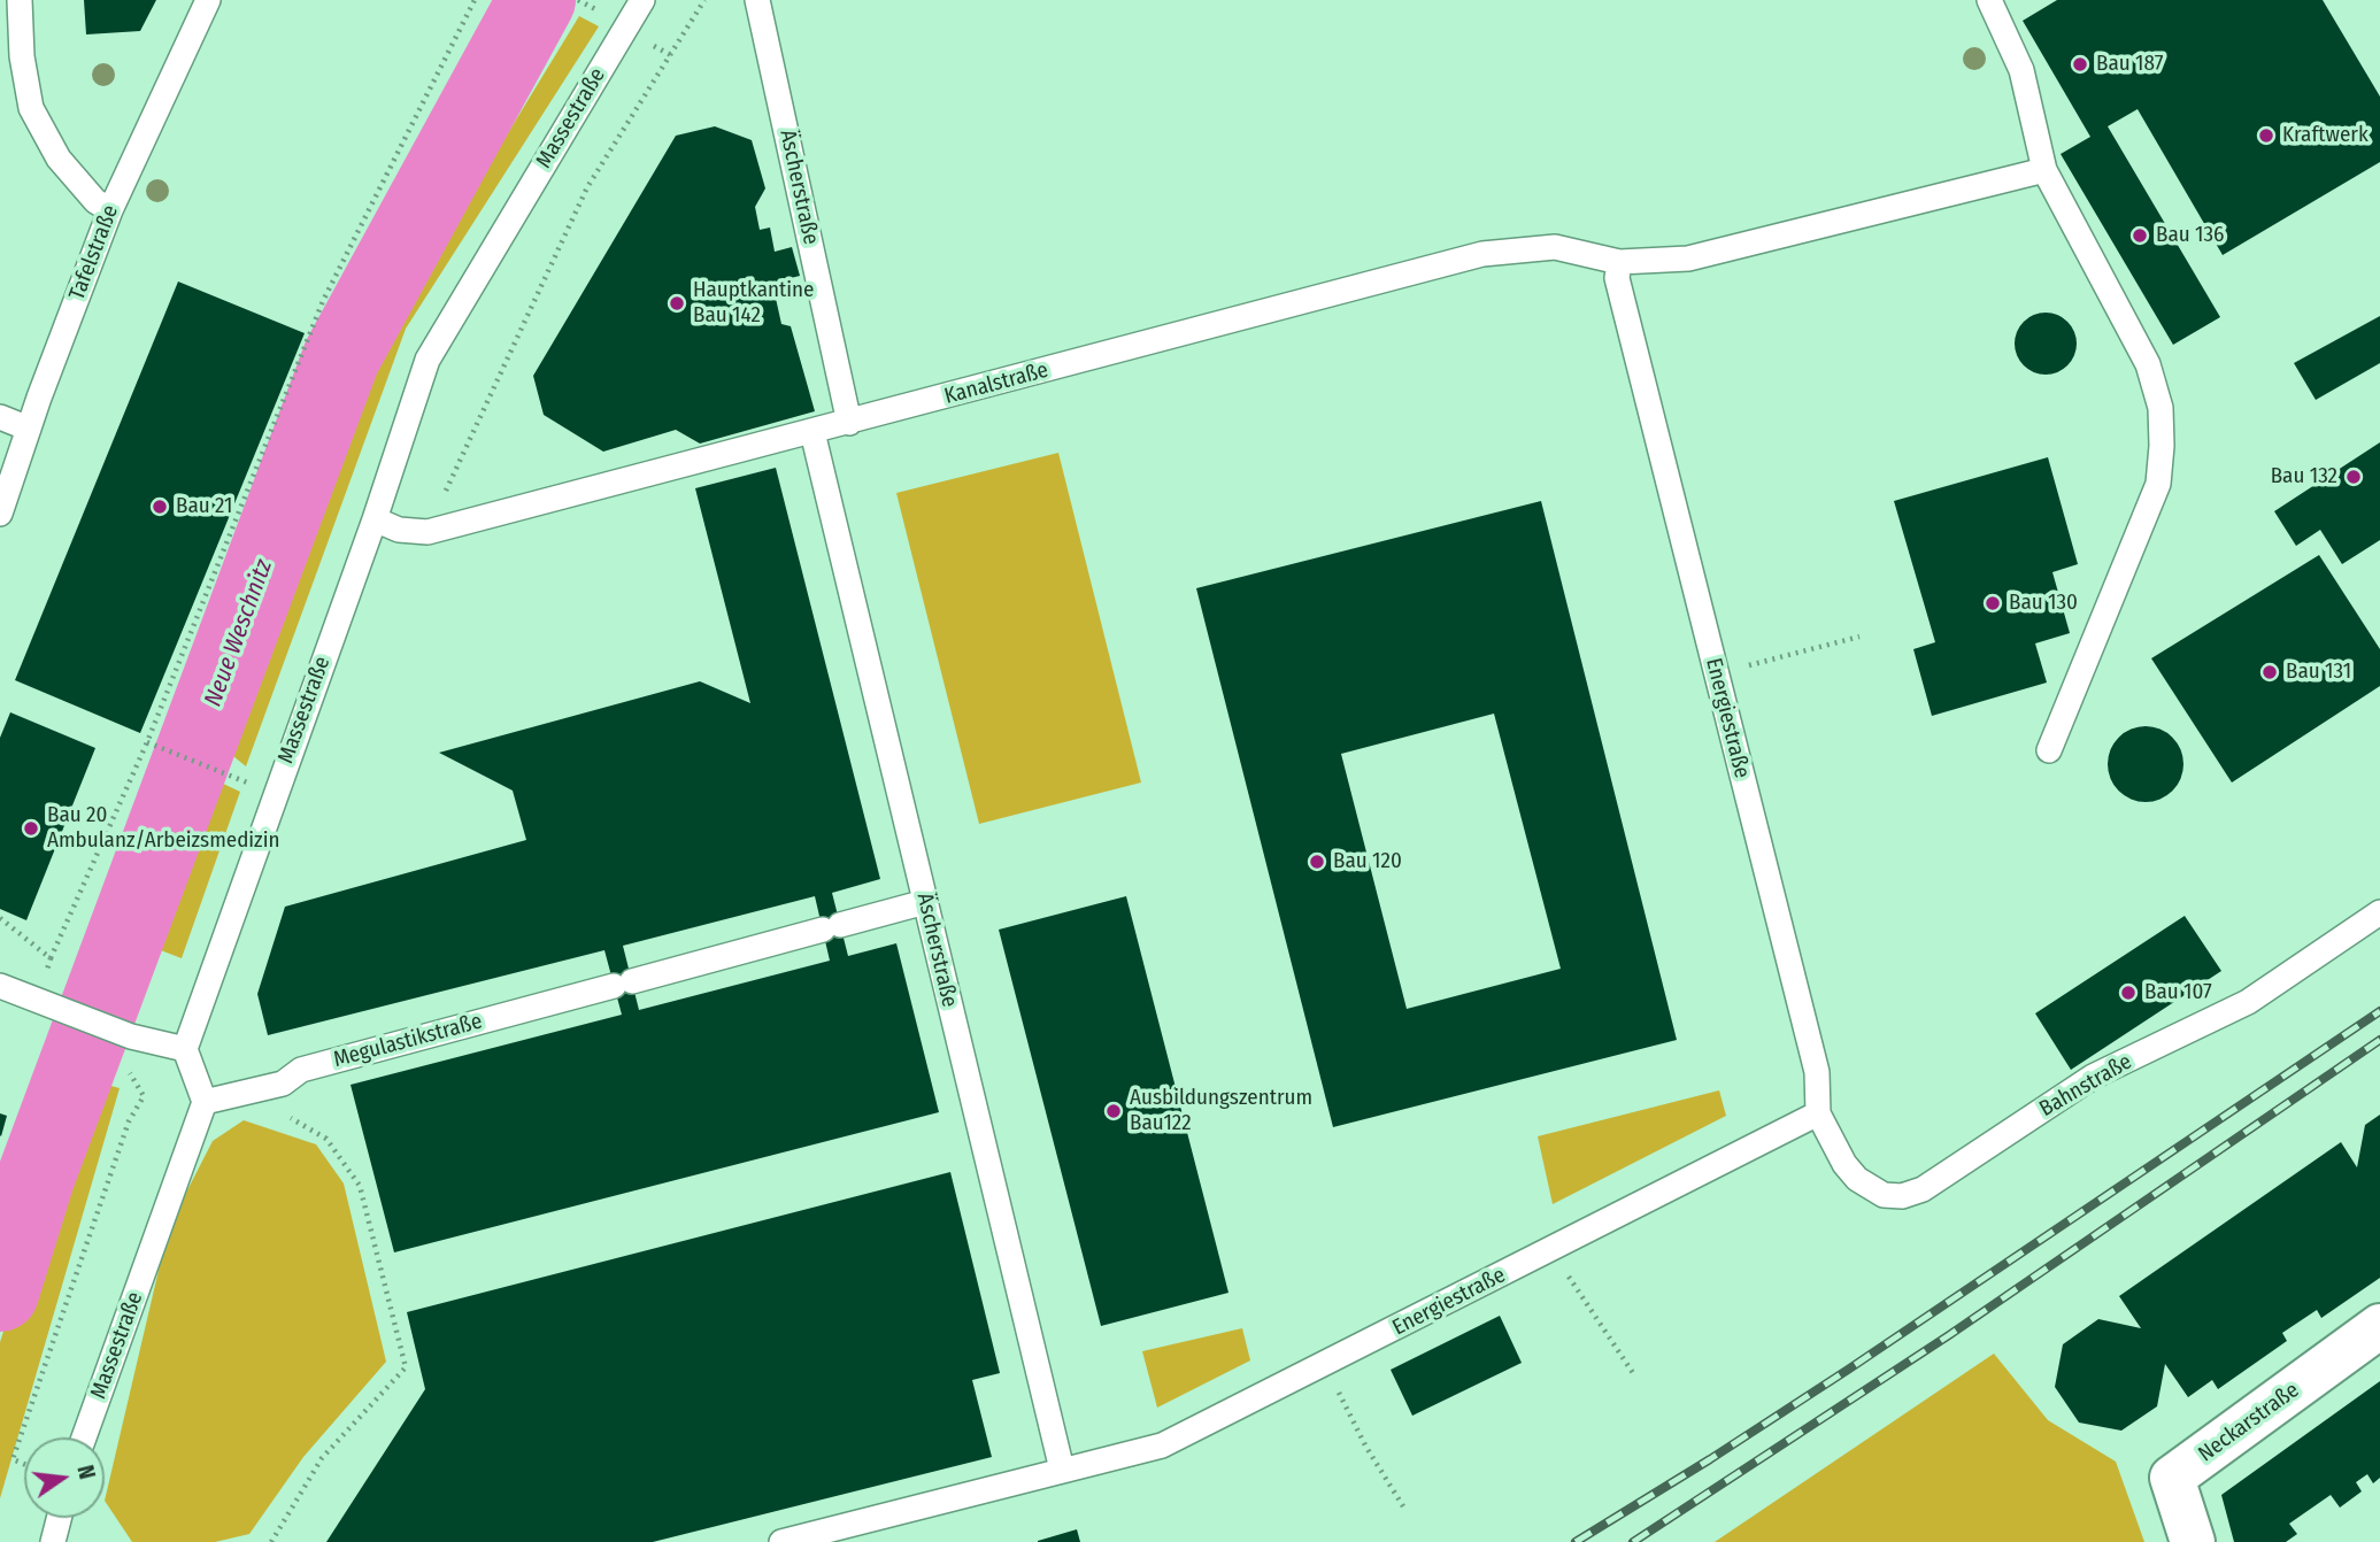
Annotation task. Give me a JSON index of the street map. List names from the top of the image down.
{
  "streets": {
    "street": ["Neckarstraße"],
    "lane": [
      "Massestraße",
      "Äscherstraße",
      "Tafelstraße",
      "Kanalstraße",
      "Energiestraße",
      "Megulastikstraße",
      "Bahnstraße"
    ]
  },
  "crossings": [
    ["Massestraße", "Kanalstraße"],
    ["Massestraße", "Megulastikstraße"],
    ["Äscherstraße", "Kanalstraße"],
    ["Äscherstraße", "Energiestraße"],
    ["Äscherstraße", "Megulastikstraße"],
    ["Kanalstraße", "Energiestraße"],
    ["Energiestraße", "Bahnstraße"]
  ],
  "water": ["Neue Weschnitz"],
  "places": [
    "Bau 187",
    "Kraftwerk",
    "Bau 136",
    "Hauptkantine Bau 142",
    "Bau 132",
    "Bau 21",
    "Bau 130",
    "Bau 131",
    "Bau 20 Ambulanz/Arbeizsmedizin",
    "Bau 120",
    "Bau 107",
    "Ausbildungszentrum Bau122"
  ],
  "north": "right"
}
